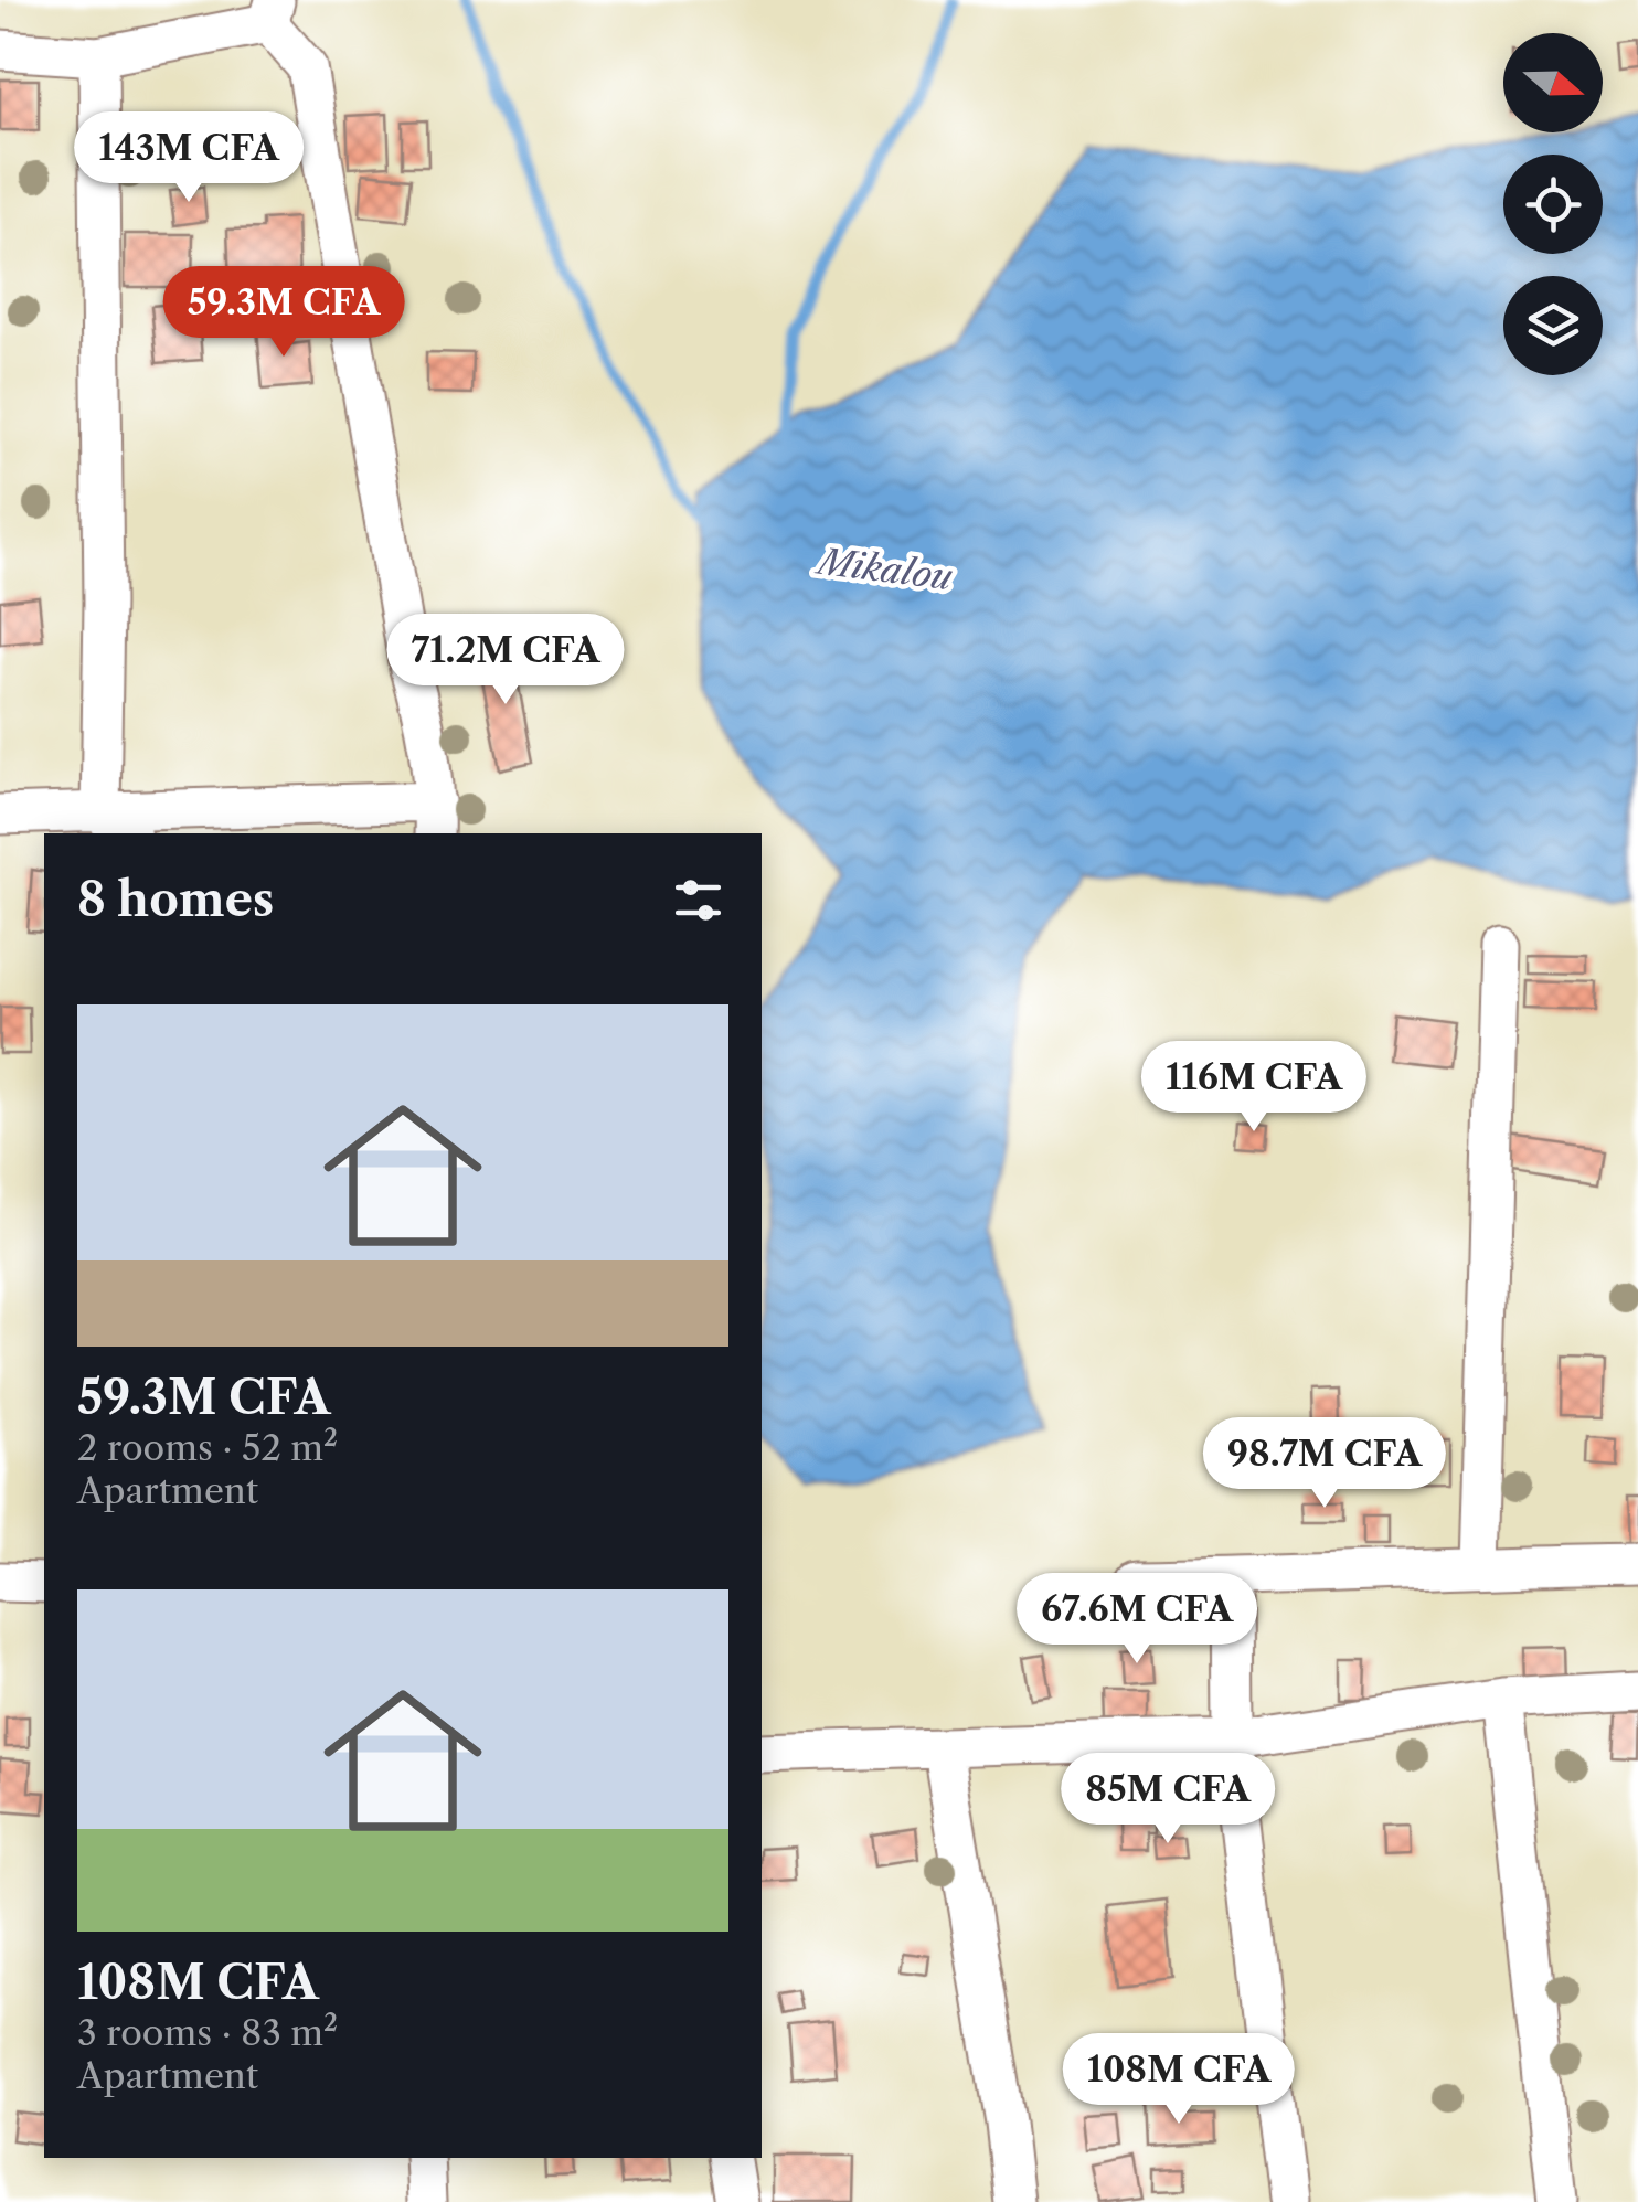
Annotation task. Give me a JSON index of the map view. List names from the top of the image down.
{
  "water": ["Mikalou"],
  "north": "right",
  "page": {
    "price": [
      "143M CFA",
      "59.3M CFA",
      "71.2M CFA",
      "116M CFA",
      "98.7M CFA",
      "67.6M CFA",
      "85M CFA",
      "108M CFA"
    ],
    "heading": "8 homes",
    "list": [
      {
        "name": "59.3M CFA",
        "note": "2 rooms · 52 m² · Apartment"
      },
      {
        "name": "108M CFA",
        "note": "3 rooms · 83 m² · Apartment"
      }
    ]
  }
}
